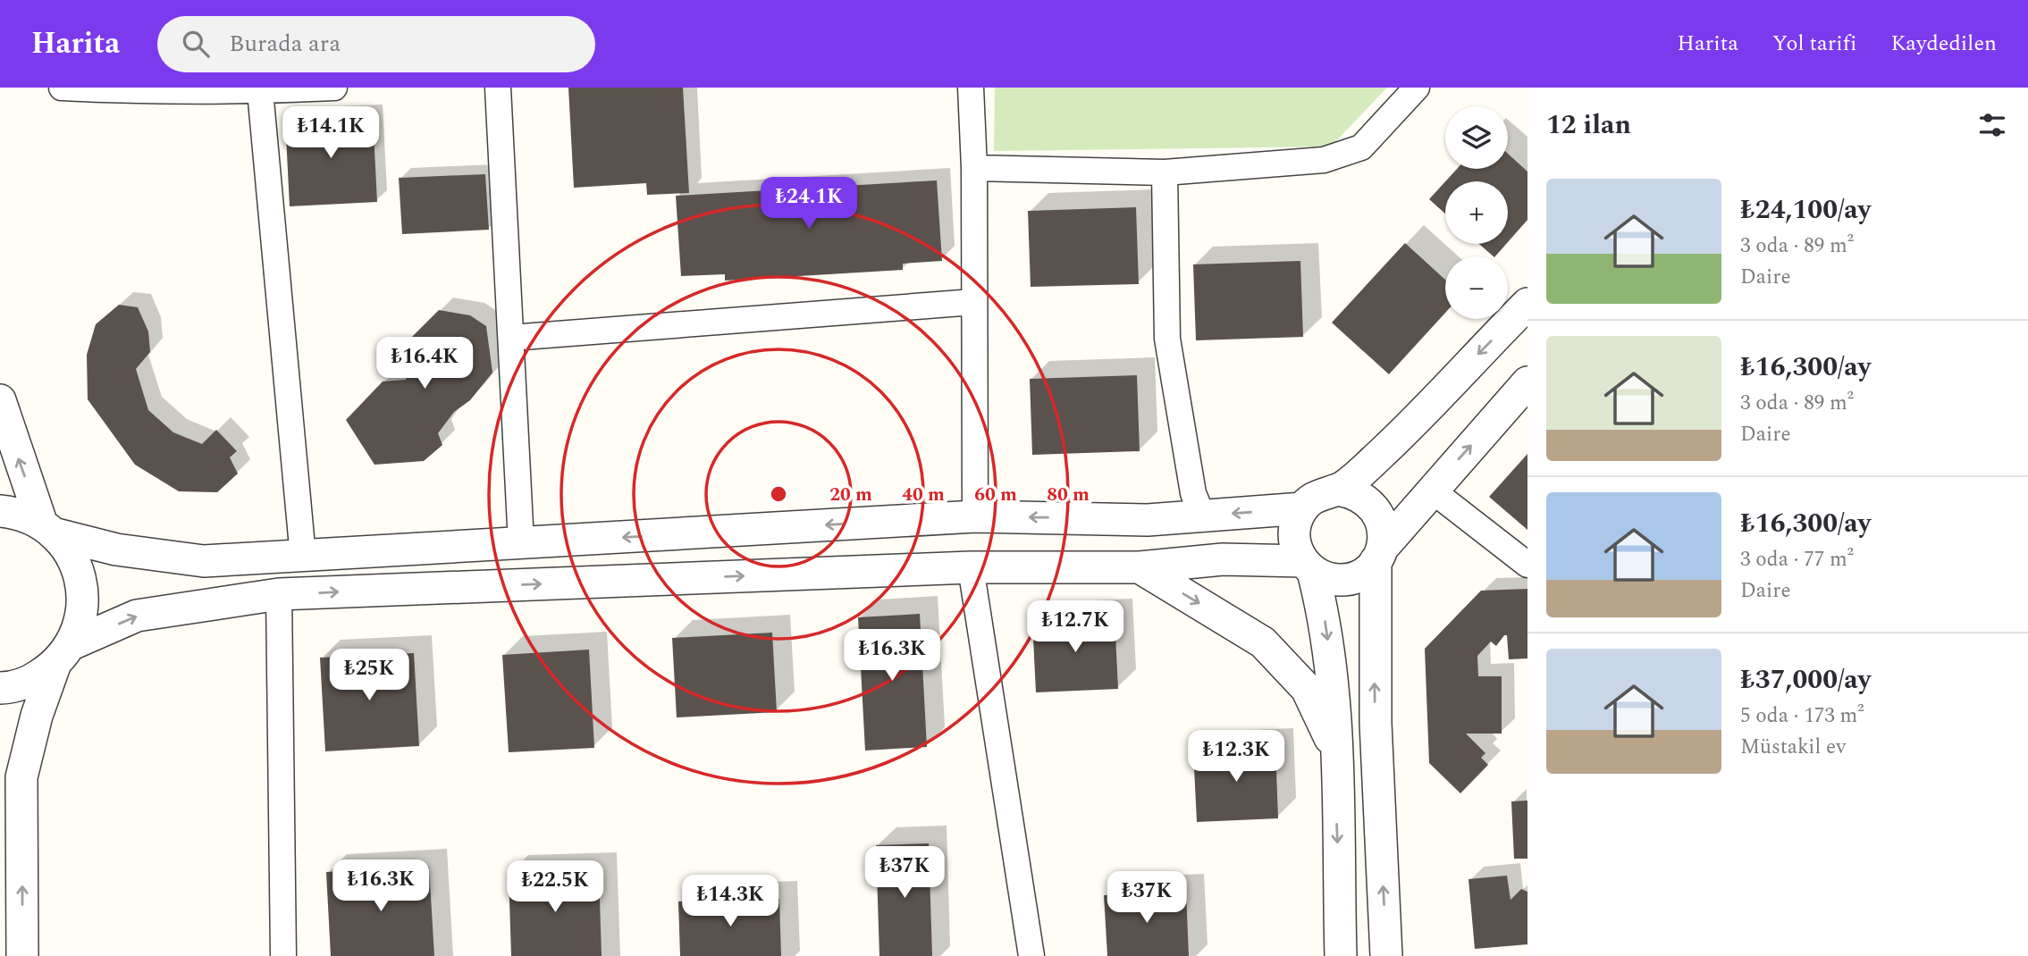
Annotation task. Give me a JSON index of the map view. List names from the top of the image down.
{
  "page": {
    "header": "Harita",
    "search": "Burada ara",
    "nav": ["Harita", "Yol tarifi", "Kaydedilen"],
    "heading": "12 ilan",
    "map_buttons": ["+", "−"],
    "price": [
      "₺14.1K",
      "₺24.1K",
      "₺16.4K",
      "₺12.7K",
      "₺16.3K",
      "₺25K",
      "₺12.3K",
      "₺37K",
      "₺16.3K",
      "₺22.5K",
      "₺37K",
      "₺14.3K"
    ],
    "list": [
      {
        "name": "₺24,100/ay",
        "note": "3 oda · 89 m² · Daire"
      },
      {
        "name": "₺16,300/ay",
        "note": "3 oda · 89 m² · Daire"
      },
      {
        "name": "₺16,300/ay",
        "note": "3 oda · 77 m² · Daire"
      },
      {
        "name": "₺37,000/ay",
        "note": "5 oda · 173 m² · Müstakil ev"
      }
    ]
  },
  "rings": [
    "20 m",
    "40 m",
    "60 m",
    "80 m"
  ]
}
